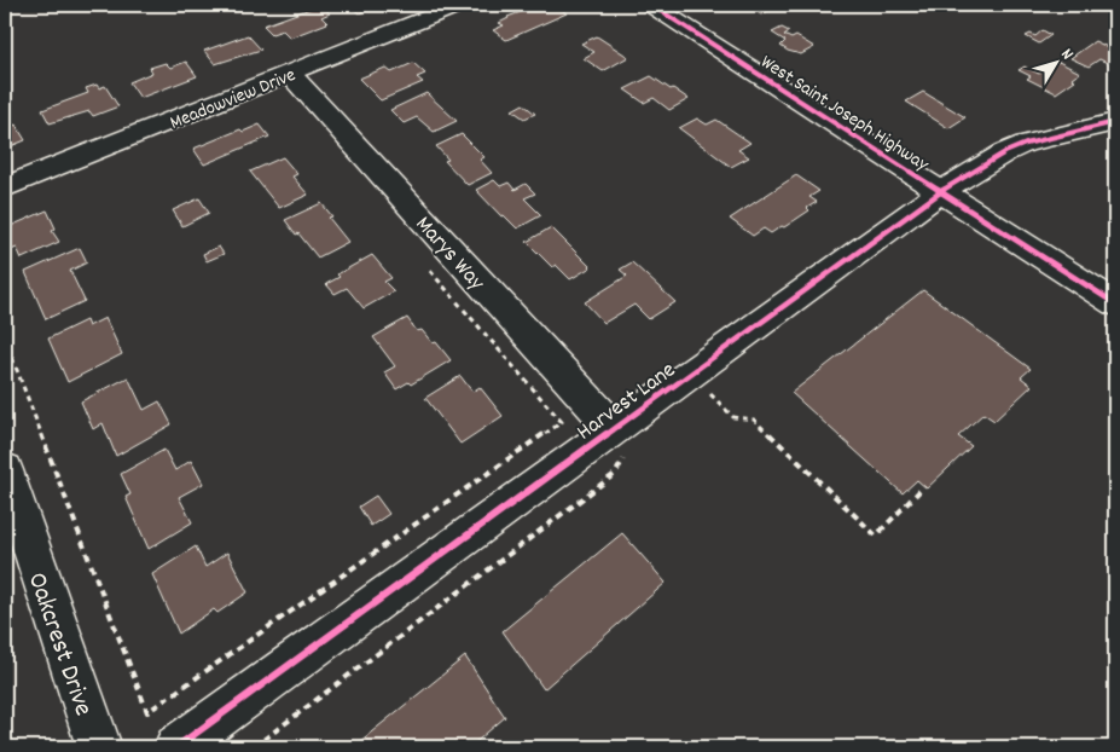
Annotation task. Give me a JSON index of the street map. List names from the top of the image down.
{
  "streets": {
    "street": [
      "Meadowview Drive",
      "West Saint Joseph Highway",
      "Marys Way",
      "Harvest Lane",
      "Oakcrest Drive"
    ]
  },
  "crossings": [
    ["Meadowview Drive", "Marys Way"],
    ["West Saint Joseph Highway", "Harvest Lane"],
    ["Marys Way", "Harvest Lane"]
  ],
  "north": "top right"
}
